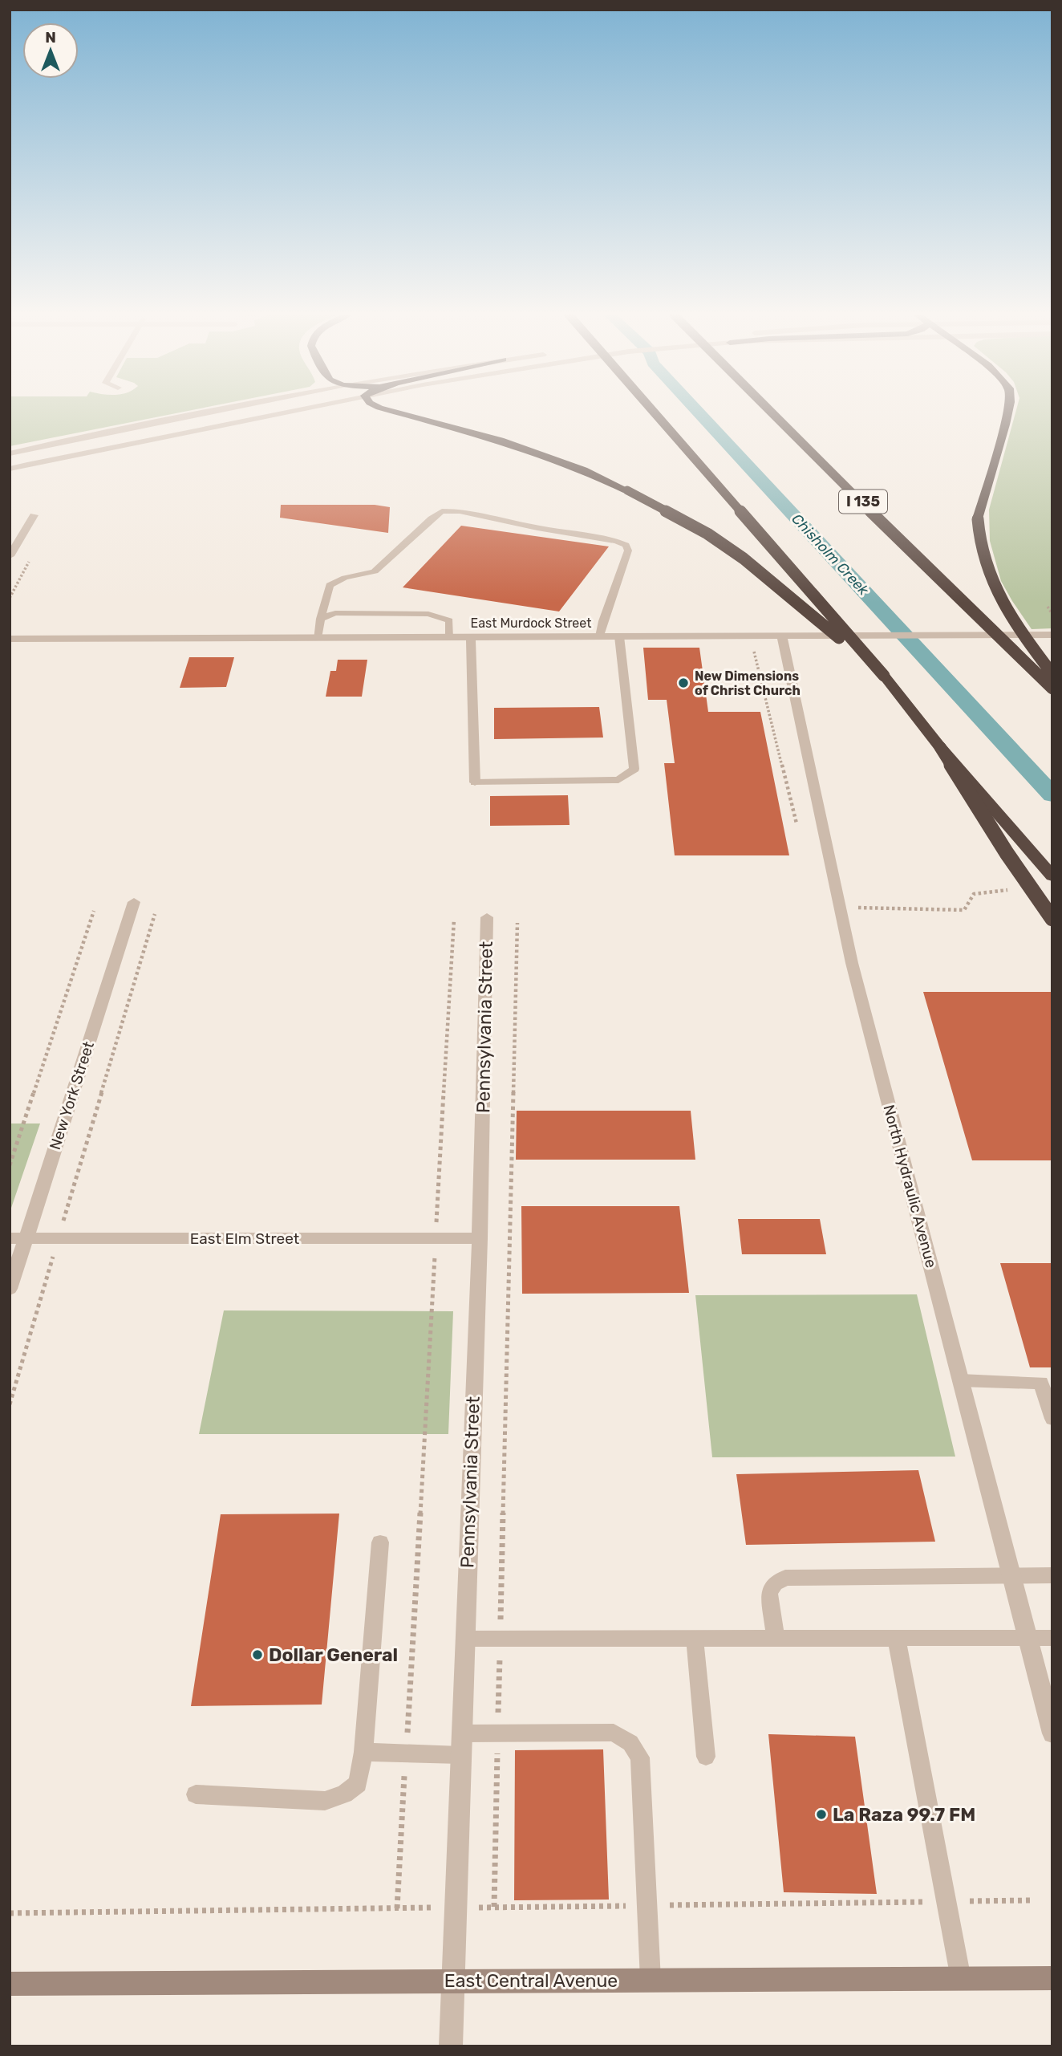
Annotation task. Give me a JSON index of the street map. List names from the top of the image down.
{
  "streets": {
    "highway": ["I 135"],
    "main road": ["East Central Avenue"],
    "street": [
      "East Murdock Street",
      "Pennsylvania Street",
      "New York Street",
      "North Hydraulic Avenue",
      "East Elm Street"
    ]
  },
  "crossings": [
    ["East Murdock Street", "North Hydraulic Avenue"],
    ["Pennsylvania Street", "East Elm Street"],
    ["Pennsylvania Street", "East Central Avenue"],
    ["New York Street", "East Elm Street"]
  ],
  "water": ["Chisholm Creek"],
  "places": ["New Dimensions of Christ Church", "Dollar General", "La Raza 99.7 FM"],
  "north": "top"
}
